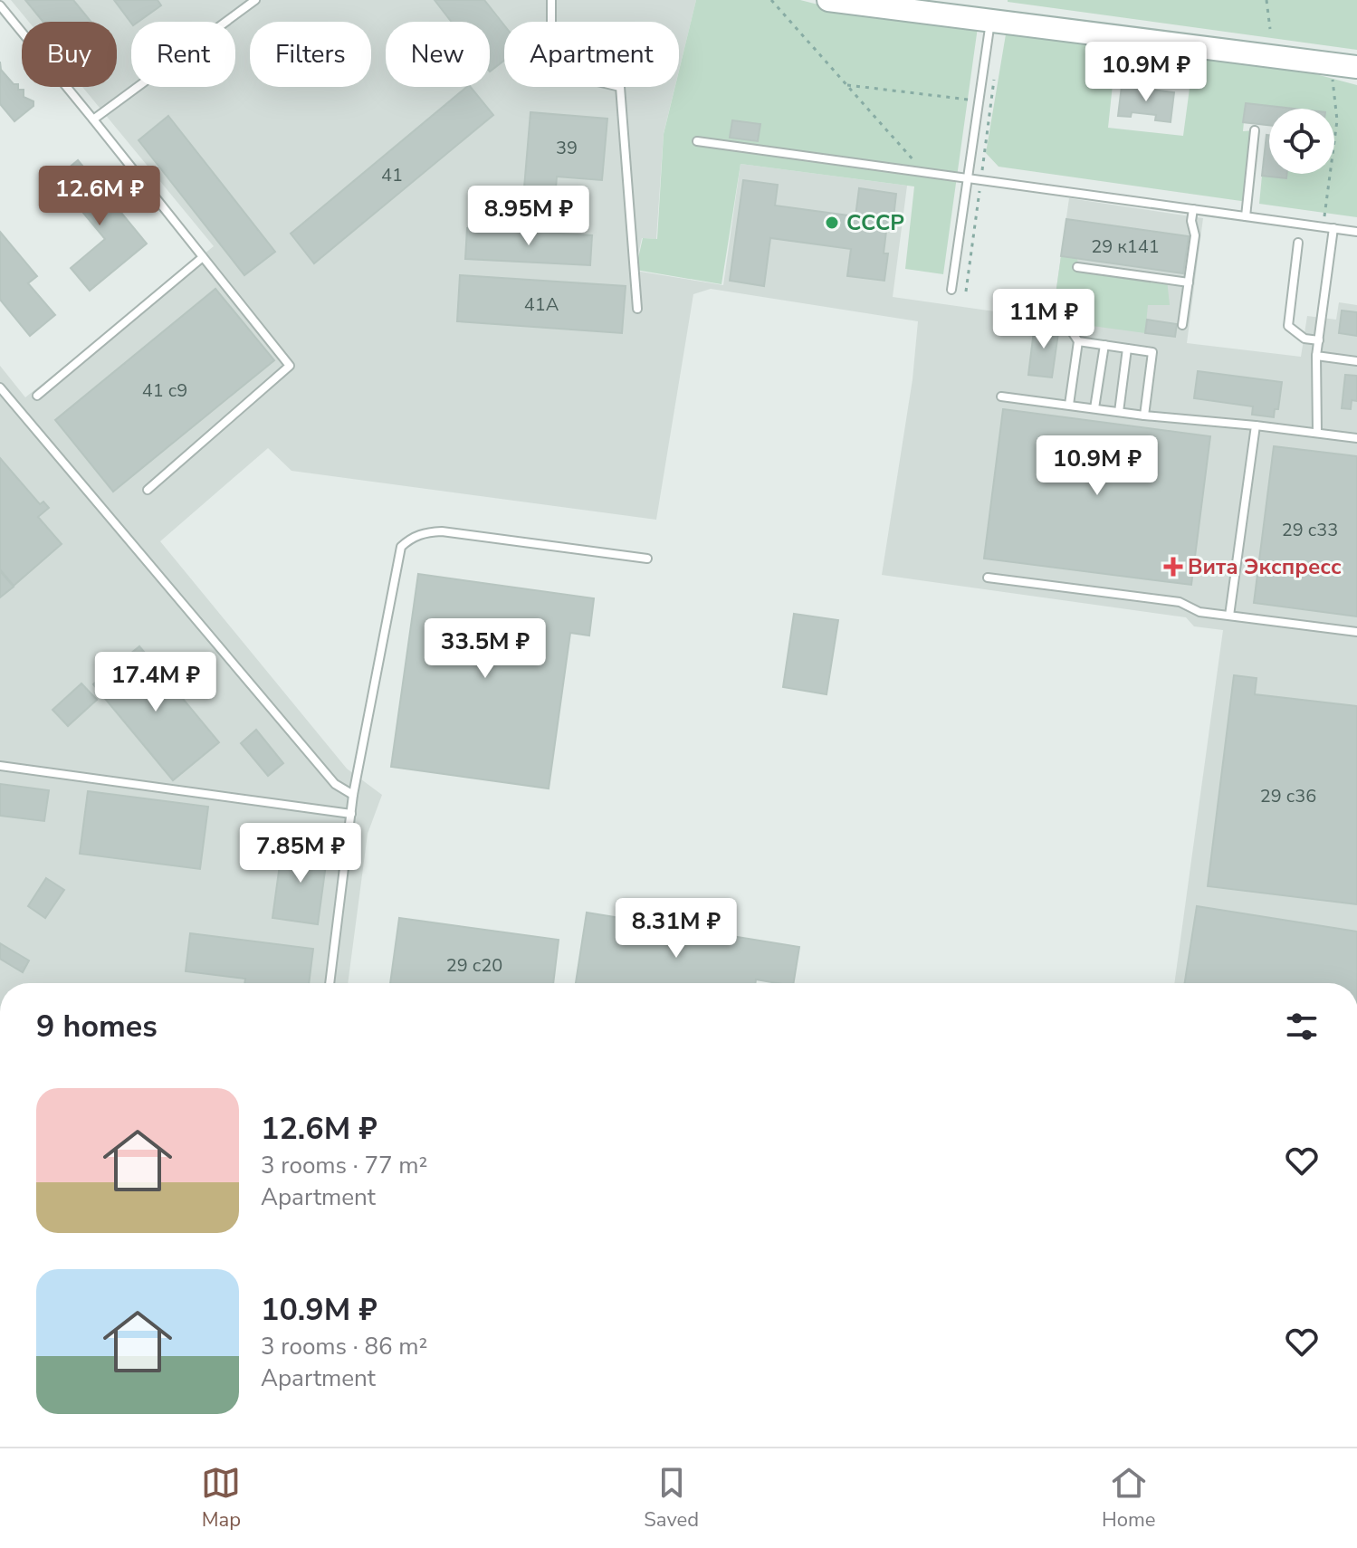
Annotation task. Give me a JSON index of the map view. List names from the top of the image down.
{
  "places": {
    "other": ["СССР"],
    "health": ["Вита Экспресс"]
  },
  "house_numbers": [
    "39",
    "41",
    "29 к141",
    "41А",
    "41 с9",
    "29 с33",
    "29 с36",
    "29 с20"
  ],
  "page": {
    "chip": [
      "Buy",
      "Rent",
      "Filters",
      "New",
      "Apartment"
    ],
    "price": [
      "10.9M ₽",
      "12.6M ₽",
      "8.95M ₽",
      "11M ₽",
      "10.9M ₽",
      "33.5M ₽",
      "17.4M ₽",
      "7.85M ₽",
      "8.31M ₽"
    ],
    "heading": "9 homes",
    "list": [
      {
        "name": "12.6M ₽",
        "note": "3 rooms · 77 m² · Apartment"
      },
      {
        "name": "10.9M ₽",
        "note": "3 rooms · 86 m² · Apartment"
      }
    ],
    "tabs": ["Map", "Saved", "Home"]
  }
}
